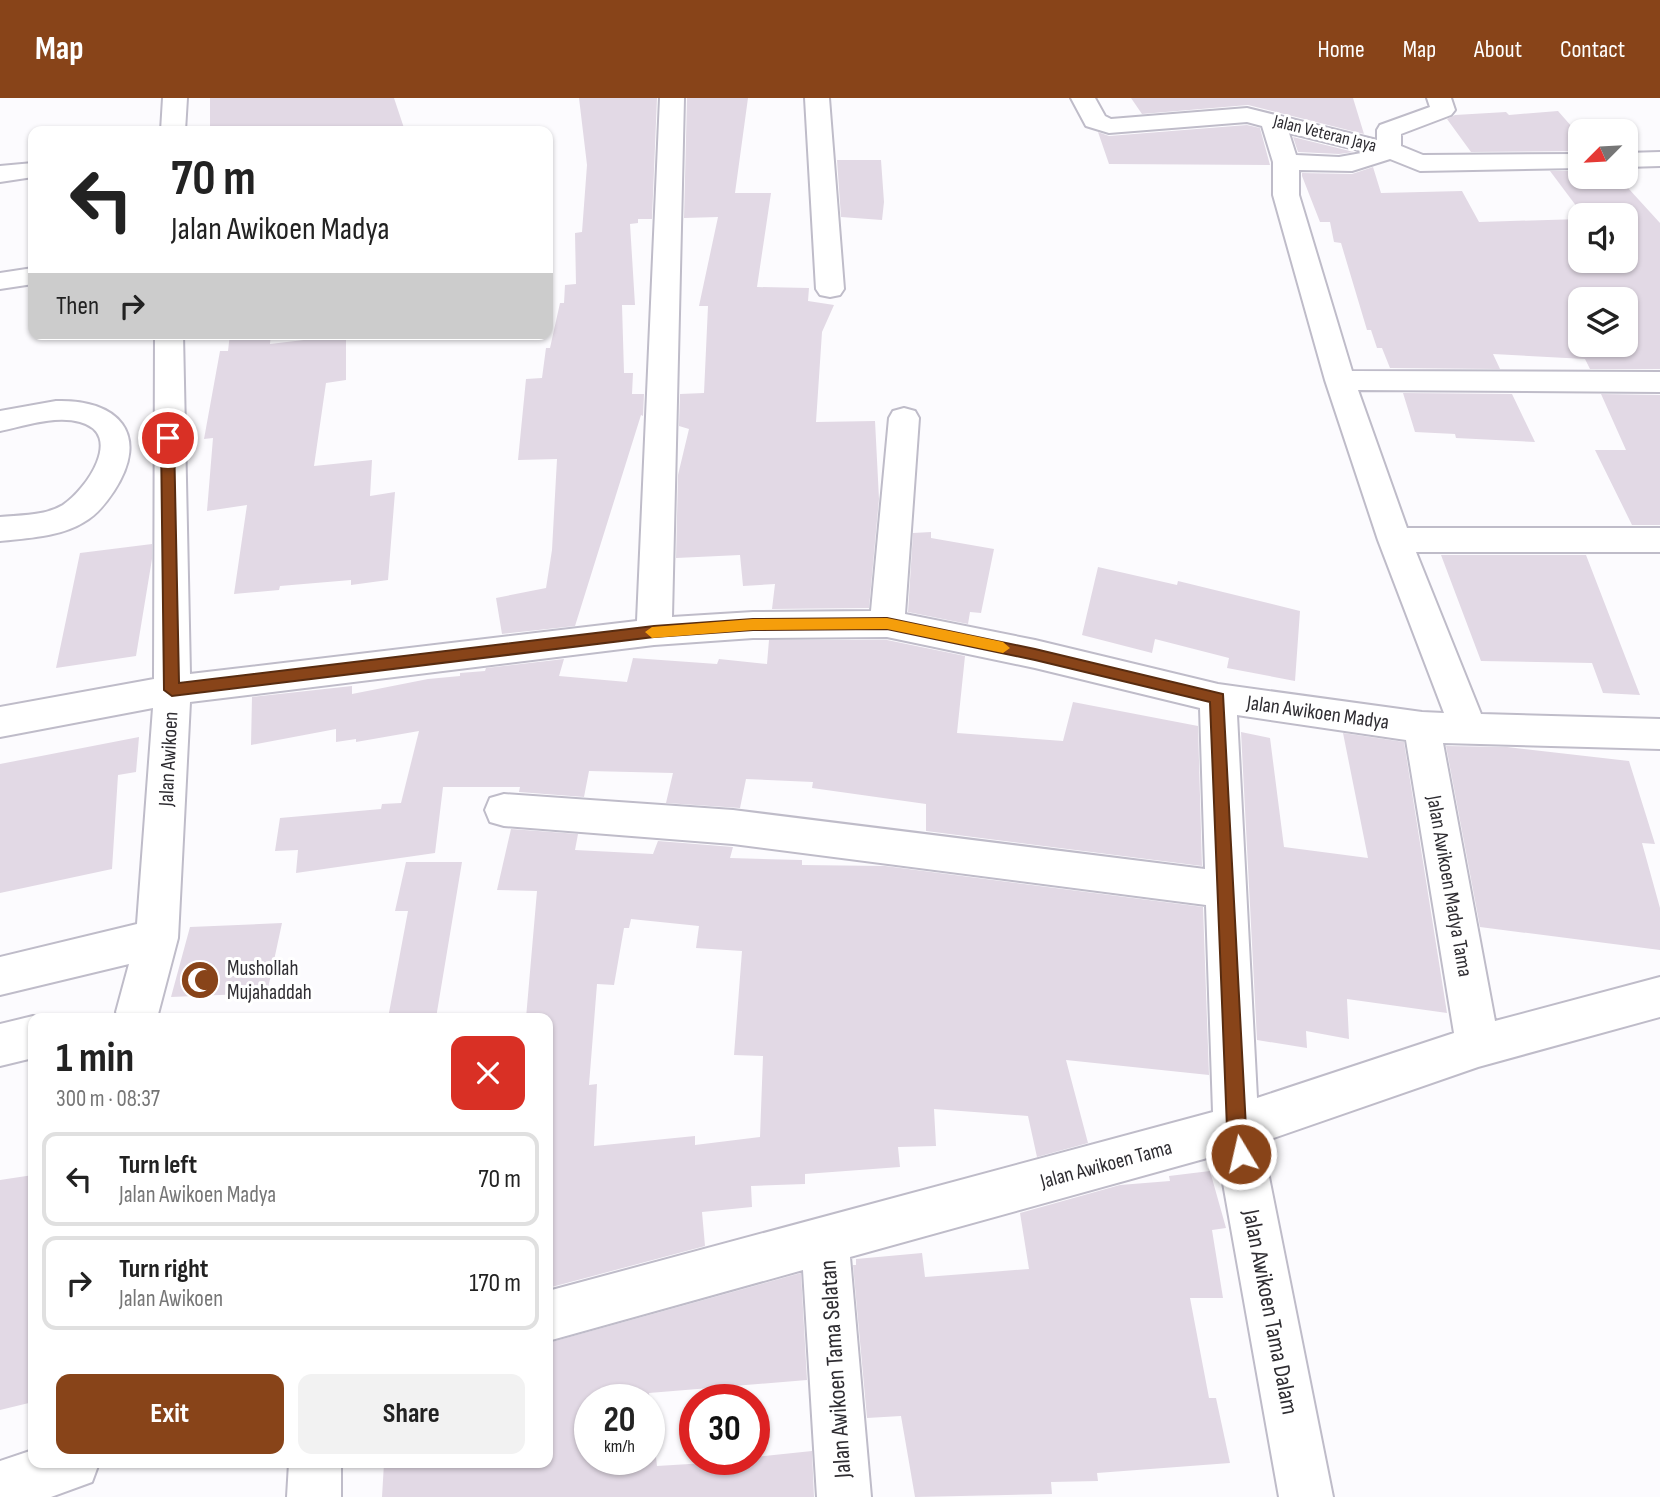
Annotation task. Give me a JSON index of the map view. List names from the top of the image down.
{
  "streets": {
    "street": [
      "Jalan Veteran Jaya",
      "Jalan Awikoen Madya",
      "Jalan Awikoen",
      "Jalan Awikoen Madya Tama",
      "Jalan Awikoen Tama",
      "Jalan Awikoen Tama Dalam",
      "Jalan Awikoen Tama Selatan"
    ]
  },
  "crossings": [
    ["Jalan Awikoen Madya", "Jalan Awikoen"],
    ["Jalan Awikoen Madya", "Jalan Awikoen Madya Tama"],
    ["Jalan Awikoen Madya", "Jalan Awikoen Tama Dalam"],
    ["Jalan Awikoen Madya Tama", "Jalan Awikoen Tama"],
    ["Jalan Awikoen Tama", "Jalan Awikoen Tama Dalam"],
    ["Jalan Awikoen Tama", "Jalan Awikoen Tama Selatan"]
  ],
  "places": {
    "mosque": ["Mushollah Mujahaddah"]
  },
  "north": "bottom left",
  "page": {
    "header": "Map",
    "nav": [
      "Home",
      "Map",
      "About",
      "Contact"
    ],
    "turn": ["70 m", "Jalan Awikoen Madya"],
    "then": "Then",
    "heading": ["1 min", "300 m · 08:37"],
    "list": [
      {
        "name": "Turn left",
        "note": "Jalan Awikoen Madya",
        "value": "70 m"
      },
      {
        "name": "Turn right",
        "note": "Jalan Awikoen",
        "value": "170 m"
      }
    ],
    "buttons": ["Exit", "Share"],
    "speed": "20 km/h",
    "limit": "30"
  }
}
